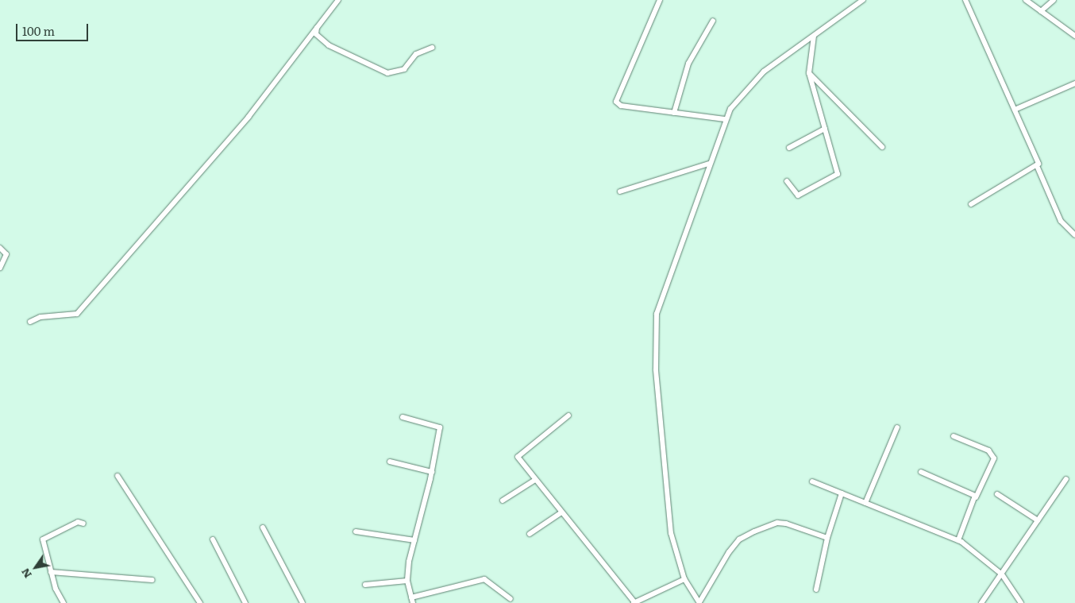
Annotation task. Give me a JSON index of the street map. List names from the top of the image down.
{
  "scale_bar": "100 m",
  "north": "bottom left"
}
